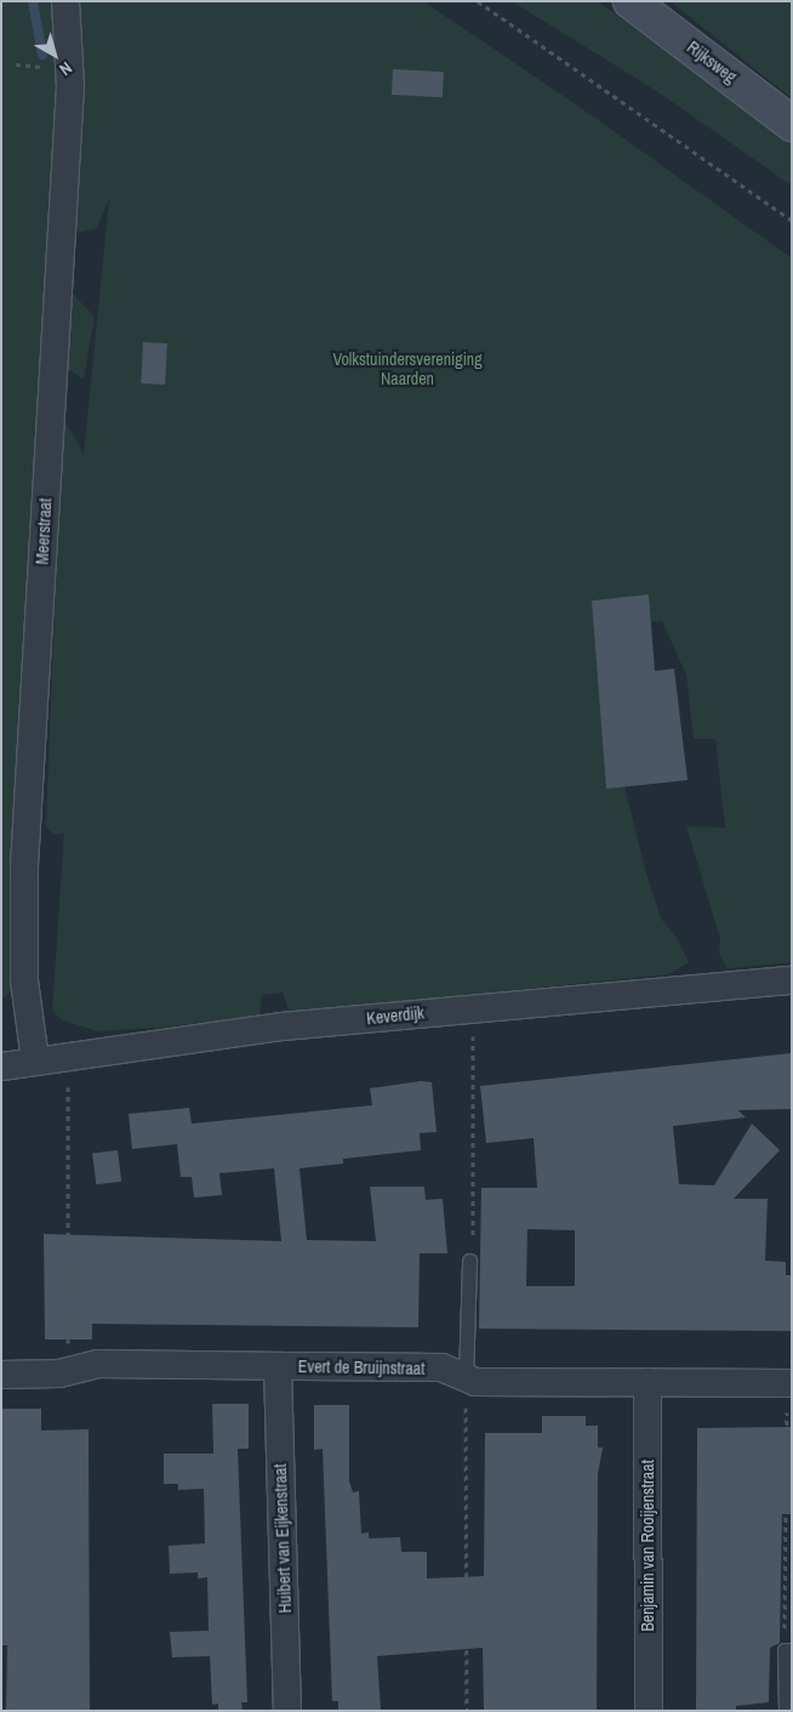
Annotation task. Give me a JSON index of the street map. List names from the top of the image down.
{
  "streets": {
    "main road": ["Rijksweg"],
    "street": [
      "Meerstraat",
      "Keverdijk",
      "Evert de Bruijnstraat",
      "Huibert van Eijkenstraat",
      "Benjamin van Rooijenstraat"
    ]
  },
  "crossings": [
    ["Meerstraat", "Keverdijk"],
    ["Evert de Bruijnstraat", "Huibert van Eijkenstraat"],
    ["Evert de Bruijnstraat", "Benjamin van Rooijenstraat"]
  ],
  "parks": ["Volkstuindersvereniging Naarden"],
  "north": "bottom right"
}
